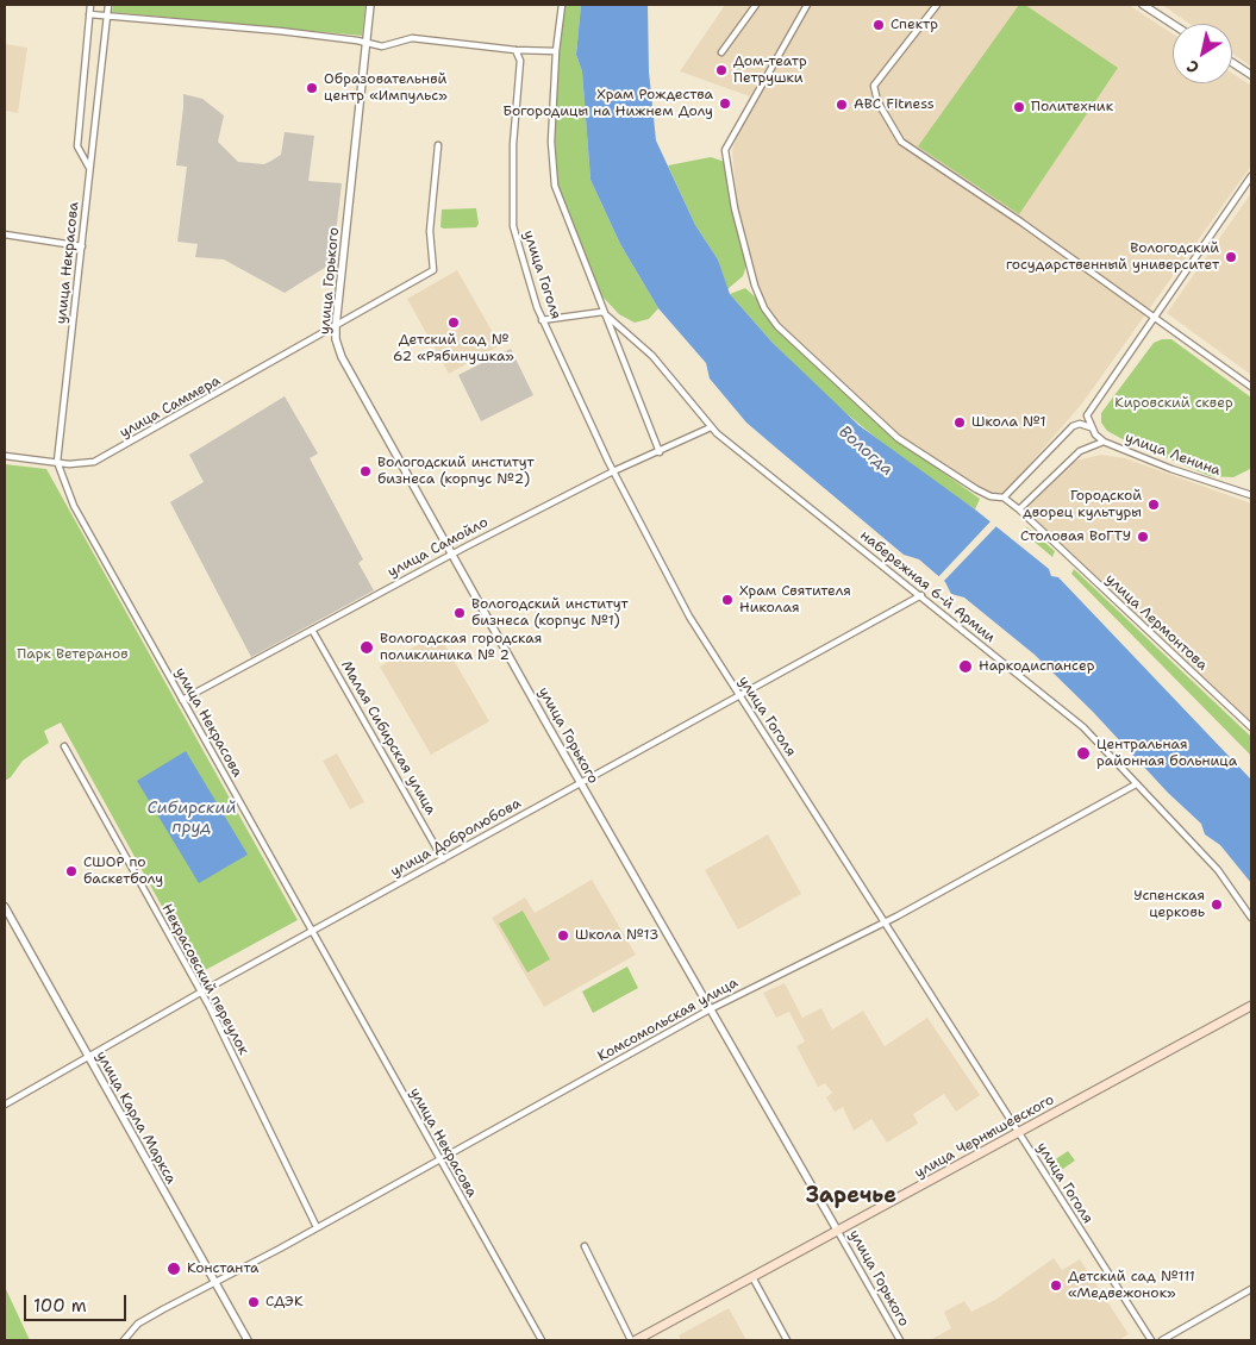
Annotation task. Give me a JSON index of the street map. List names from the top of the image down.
{
  "streets": {
    "main road": ["улица Чернышевского"],
    "street": [
      "улица Некрасова",
      "улица Гоголя",
      "улица Горького",
      "улица Саммера",
      "улица Ленина",
      "улица Самойло",
      "набережная 6-й Армии",
      "улица Лермонтова",
      "Малая Сибирская улица",
      "улица Добролюбова",
      "Некрасовский переулок",
      "Комсомольская улица",
      "улица Карла Маркса"
    ]
  },
  "crossings": [
    ["улица Некрасова", "улица Саммера"],
    ["улица Некрасова", "улица Самойло"],
    ["улица Некрасова", "улица Добролюбова"],
    ["улица Некрасова", "Комсомольская улица"],
    ["улица Гоголя", "улица Самойло"],
    ["улица Гоголя", "улица Добролюбова"],
    ["улица Гоголя", "Комсомольская улица"],
    ["улица Гоголя", "улица Чернышевского"],
    ["улица Горького", "улица Саммера"],
    ["улица Горького", "улица Самойло"],
    ["улица Горького", "улица Добролюбова"],
    ["улица Горького", "Комсомольская улица"],
    ["улица Горького", "улица Чернышевского"],
    ["улица Самойло", "набережная 6-й Армии"],
    ["улица Самойло", "Малая Сибирская улица"],
    ["набережная 6-й Армии", "улица Добролюбова"],
    ["набережная 6-й Армии", "Комсомольская улица"],
    ["Малая Сибирская улица", "улица Добролюбова"],
    ["улица Добролюбова", "Некрасовский переулок"],
    ["улица Добролюбова", "улица Карла Маркса"],
    ["Некрасовский переулок", "Комсомольская улица"],
    ["Комсомольская улица", "улица Карла Маркса"]
  ],
  "districts": ["Заречье"],
  "water": ["Вологда", "Сибирский пруд"],
  "parks": ["Кировский сквер", "Парк Ветеранов"],
  "places": [
    "Спектр",
    "Дом-театр Петрушки",
    "Образовательнвй центр «Импульс»",
    "Храм Рождества Богородицы на Нижнем Долу",
    "ABC Fitness",
    "Политехник",
    "Вологодский государственный университет",
    "Детский сад № 62 «Рябинушка»",
    "Школа №1",
    "Вологодский институт бизнеса (корпус №2)",
    "Городской дворец культуры",
    "Столовая ВоГТУ",
    "Храм Святителя Николая",
    "Вологодский институт бизнеса (корпус №1)",
    "Вологодская городская поликлиника № 2",
    "Наркодиспансер",
    "Центральная районная больница",
    "СШОР по баскетболу",
    "Успенская церковь",
    "Школа №13",
    "Константа",
    "Детский сад №111 «Медвежонок»",
    "СДЭК"
  ],
  "scale_bar": "100 m",
  "north": "bottom left"
}
